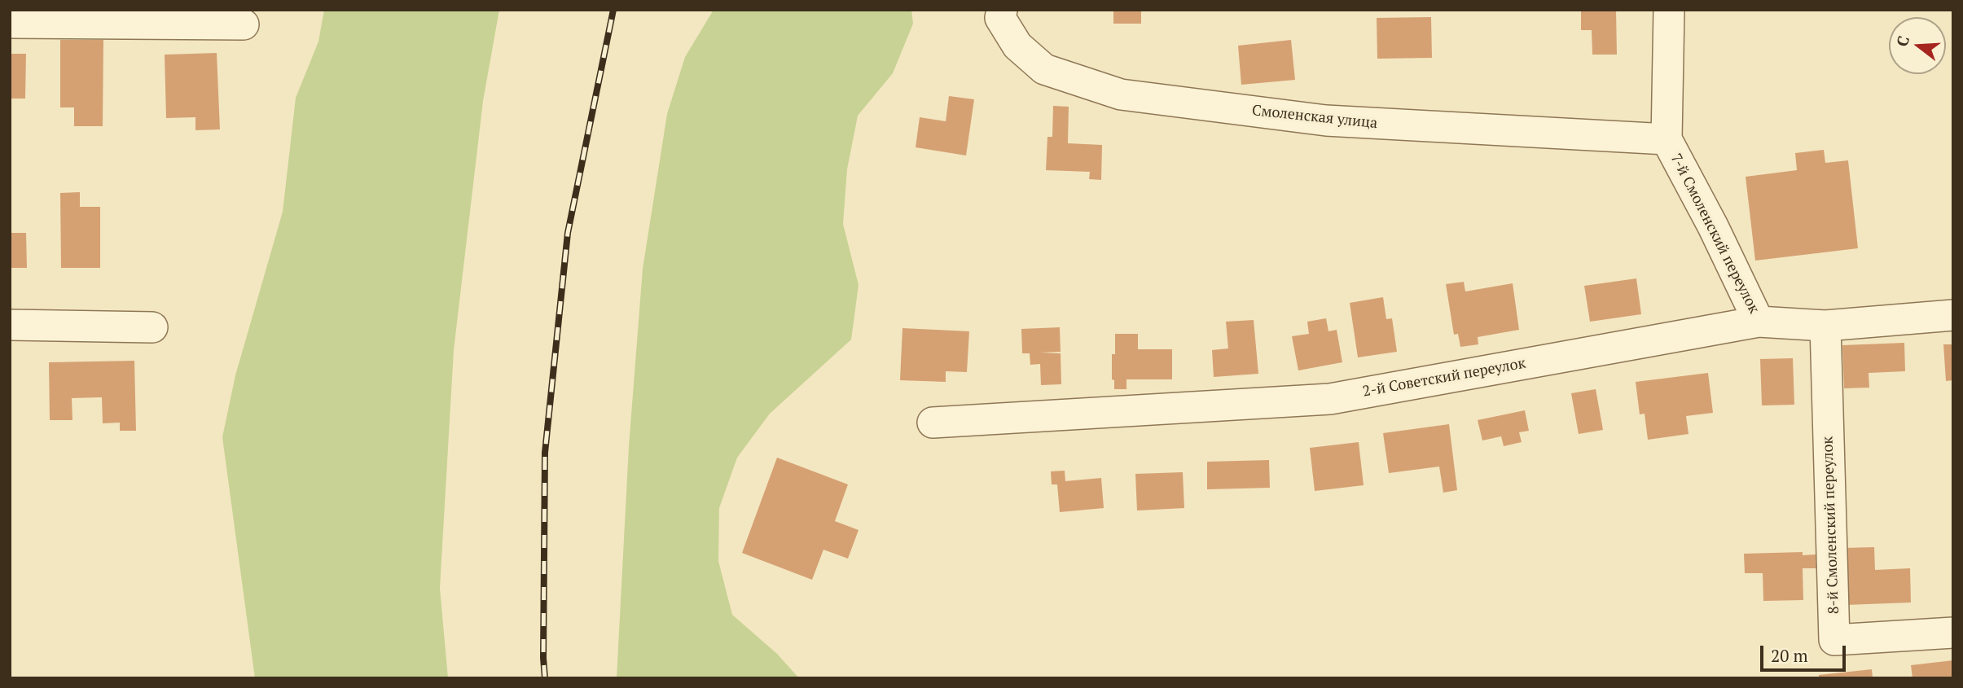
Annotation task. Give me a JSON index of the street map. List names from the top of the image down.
{
  "streets": {
    "street": [
      "Смоленская улица",
      "7-й Смоленский переулок",
      "2-й Советский переулок",
      "8-й Смоленский переулок"
    ]
  },
  "crossings": [
    ["Смоленская улица", "7-й Смоленский переулок"],
    ["7-й Смоленский переулок", "2-й Советский переулок"],
    ["2-й Советский переулок", "8-й Смоленский переулок"]
  ],
  "scale_bar": "20 m",
  "north": "left"
}
